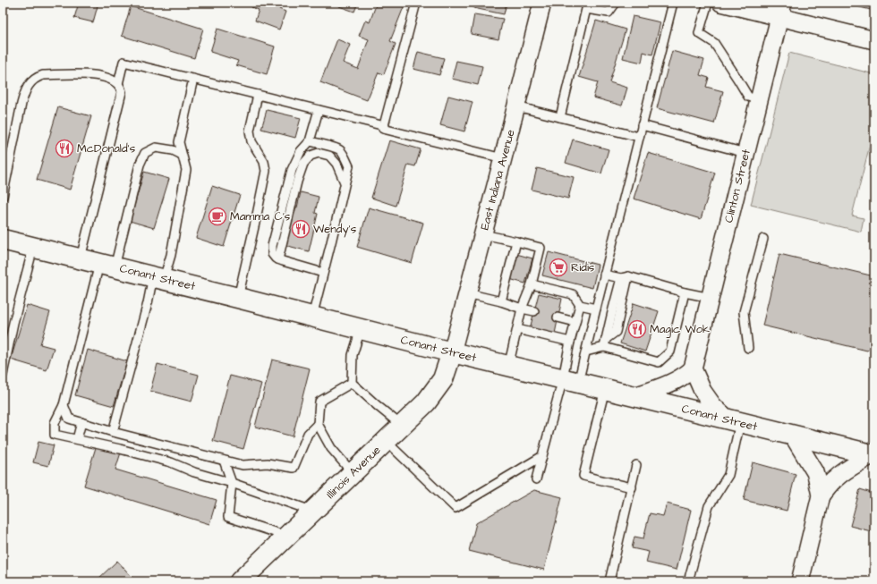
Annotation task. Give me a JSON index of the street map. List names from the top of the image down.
{
  "streets": {
    "main road": ["Conant Street", "Illinois Avenue"],
    "street": ["East Indiana Avenue", "Clinton Street"]
  },
  "crossings": [
    ["East Indiana Avenue", "Conant Street"],
    ["East Indiana Avenue", "Illinois Avenue"],
    ["Conant Street", "Illinois Avenue"]
  ],
  "places": {
    "restaurant": ["McDonald's", "Wendy's", "Magic Wok"],
    "cafe": ["Mamma C's"],
    "supermarket": ["Ridis"]
  }
}
